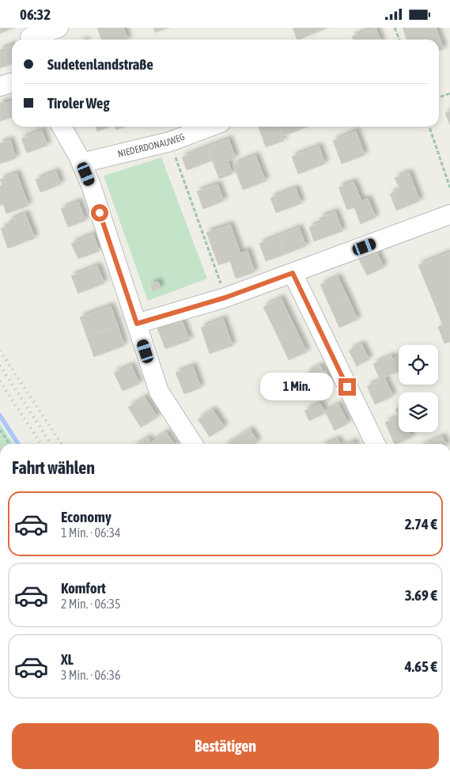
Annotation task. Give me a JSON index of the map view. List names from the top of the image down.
{
  "streets": {
    "street": ["NIEDERDONAUWEG"]
  },
  "page": {
    "status": "06:32",
    "banner": ["Sudetenlandstraße", "Tiroler Weg"],
    "bubble": "1 Min.",
    "heading": "Fahrt wählen",
    "list": [
      {
        "name": "Economy",
        "note": "1 Min. · 06:34",
        "value": "2.74 €"
      },
      {
        "name": "Komfort",
        "note": "2 Min. · 06:35",
        "value": "3.69 €"
      },
      {
        "name": "XL",
        "note": "3 Min. · 06:36",
        "value": "4.65 €"
      }
    ],
    "buttons": "Bestätigen"
  }
}
